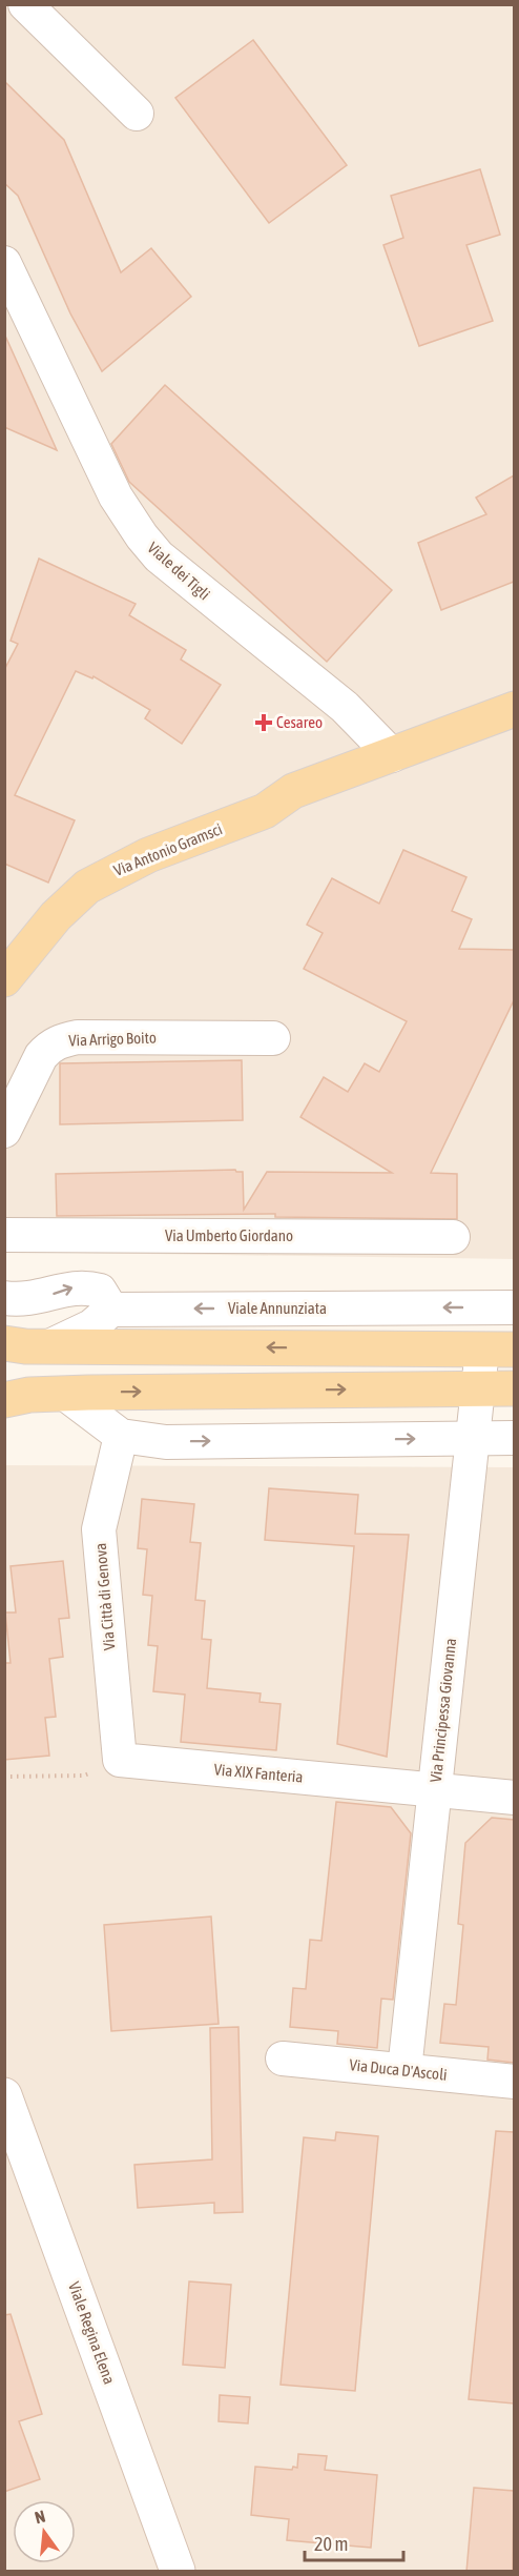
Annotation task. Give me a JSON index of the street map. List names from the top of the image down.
{
  "streets": {
    "main road": ["Via Antonio Gramsci", "Viale Regina Elena"],
    "street": [
      "Viale dei Tigli",
      "Via Arrigo Boito",
      "Via Umberto Giordano",
      "Viale Annunziata",
      "Via Città di Genova",
      "Via Principessa Giovanna",
      "Via XIX Fanteria",
      "Via Duca D'Ascoli"
    ]
  },
  "crossings": [
    ["Viale dei Tigli", "Via Antonio Gramsci"],
    ["Via Città di Genova", "Via XIX Fanteria"],
    ["Via Principessa Giovanna", "Via XIX Fanteria"],
    ["Via Principessa Giovanna", "Via Duca D'Ascoli"]
  ],
  "places": {
    "health": ["Cesareo"]
  },
  "scale_bar": "20 m",
  "north": "top"
}
